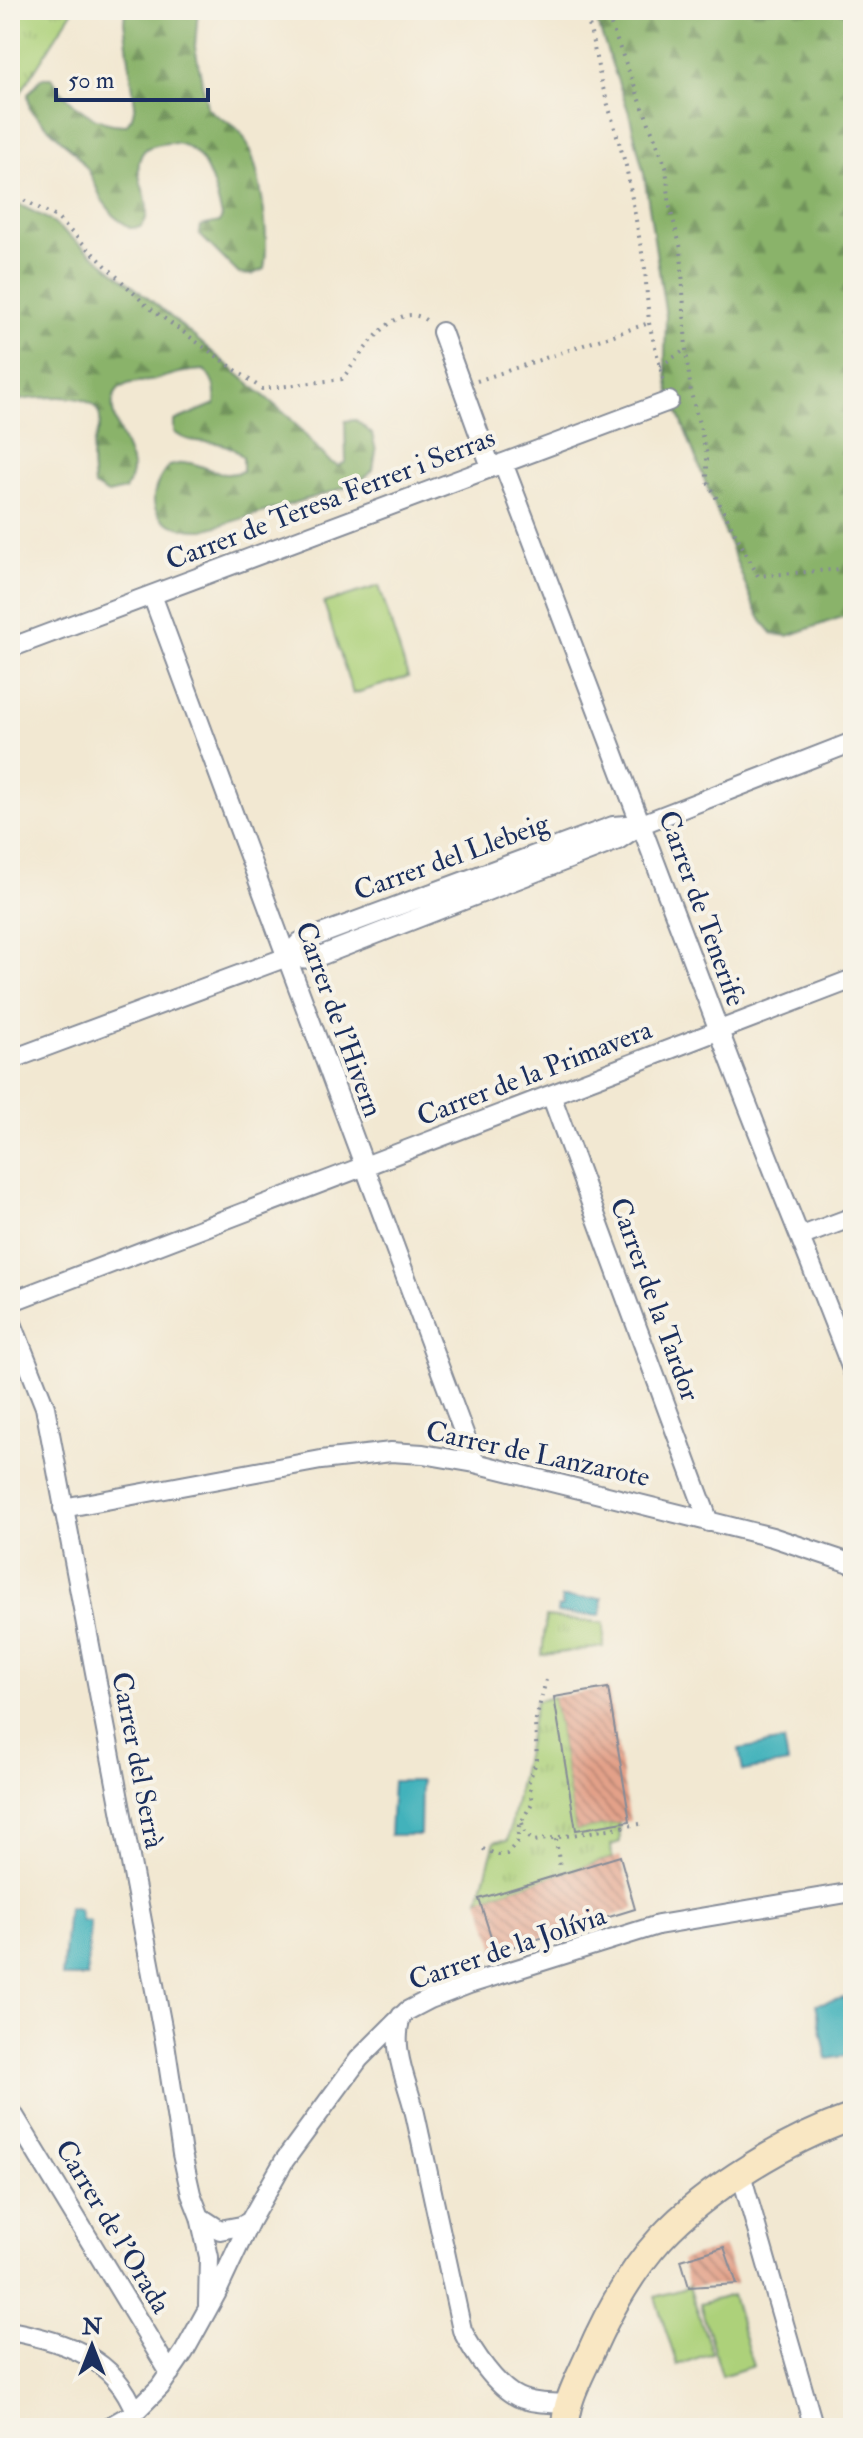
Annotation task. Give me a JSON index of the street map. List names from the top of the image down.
{
  "streets": {
    "street": [
      "Carrer de Teresa Ferrer i Serras",
      "Carrer del Llebeig",
      "Carrer de Tenerife",
      "Carrer de l'Hivern",
      "Carrer de la Primavera",
      "Carrer de la Tardor",
      "Carrer de Lanzarote",
      "Carrer del Serrà",
      "Carrer de la Jolívia",
      "Carrer de l'Orada"
    ]
  },
  "crossings": [
    ["Carrer de Teresa Ferrer i Serras", "Carrer de Tenerife"],
    ["Carrer de Teresa Ferrer i Serras", "Carrer de l'Hivern"],
    ["Carrer del Llebeig", "Carrer de Tenerife"],
    ["Carrer del Llebeig", "Carrer de l'Hivern"],
    ["Carrer de Tenerife", "Carrer de la Primavera"],
    ["Carrer de l'Hivern", "Carrer de la Primavera"],
    ["Carrer de l'Hivern", "Carrer de Lanzarote"],
    ["Carrer de la Primavera", "Carrer de la Tardor"],
    ["Carrer de la Tardor", "Carrer de Lanzarote"],
    ["Carrer de Lanzarote", "Carrer del Serrà"],
    ["Carrer del Serrà", "Carrer de la Jolívia"],
    ["Carrer de la Jolívia", "Carrer de l'Orada"]
  ],
  "scale_bar": "50 m",
  "north": "top"
}
